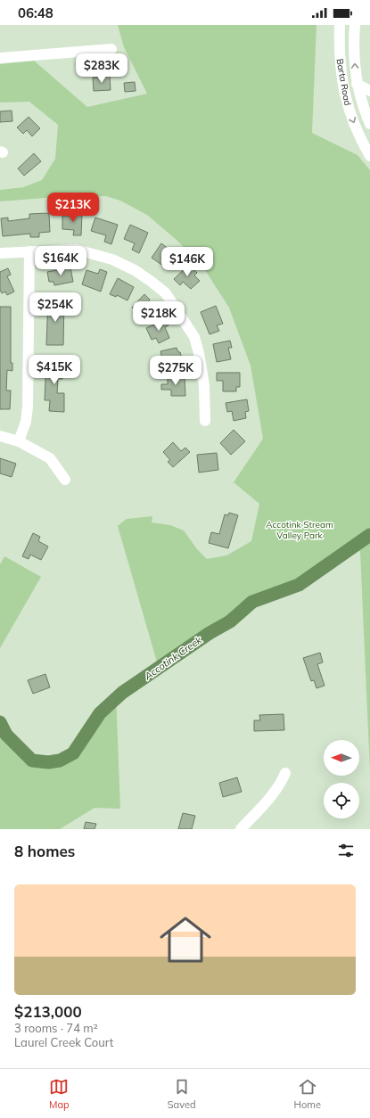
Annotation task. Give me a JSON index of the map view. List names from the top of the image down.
{
  "streets": {
    "street": ["Barta Road"]
  },
  "water": ["Accotink Creek"],
  "parks": ["Accotink Stream Valley Park"],
  "north": "left",
  "page": {
    "status": "06:48",
    "price": [
      "$283K",
      "$213K",
      "$164K",
      "$146K",
      "$254K",
      "$218K",
      "$415K",
      "$275K"
    ],
    "heading": "8 homes",
    "list": [
      {
        "name": "$213,000",
        "note": "3 rooms · 74 m² · Laurel Creek Court"
      }
    ],
    "tabs": ["Map", "Saved", "Home"]
  }
}
